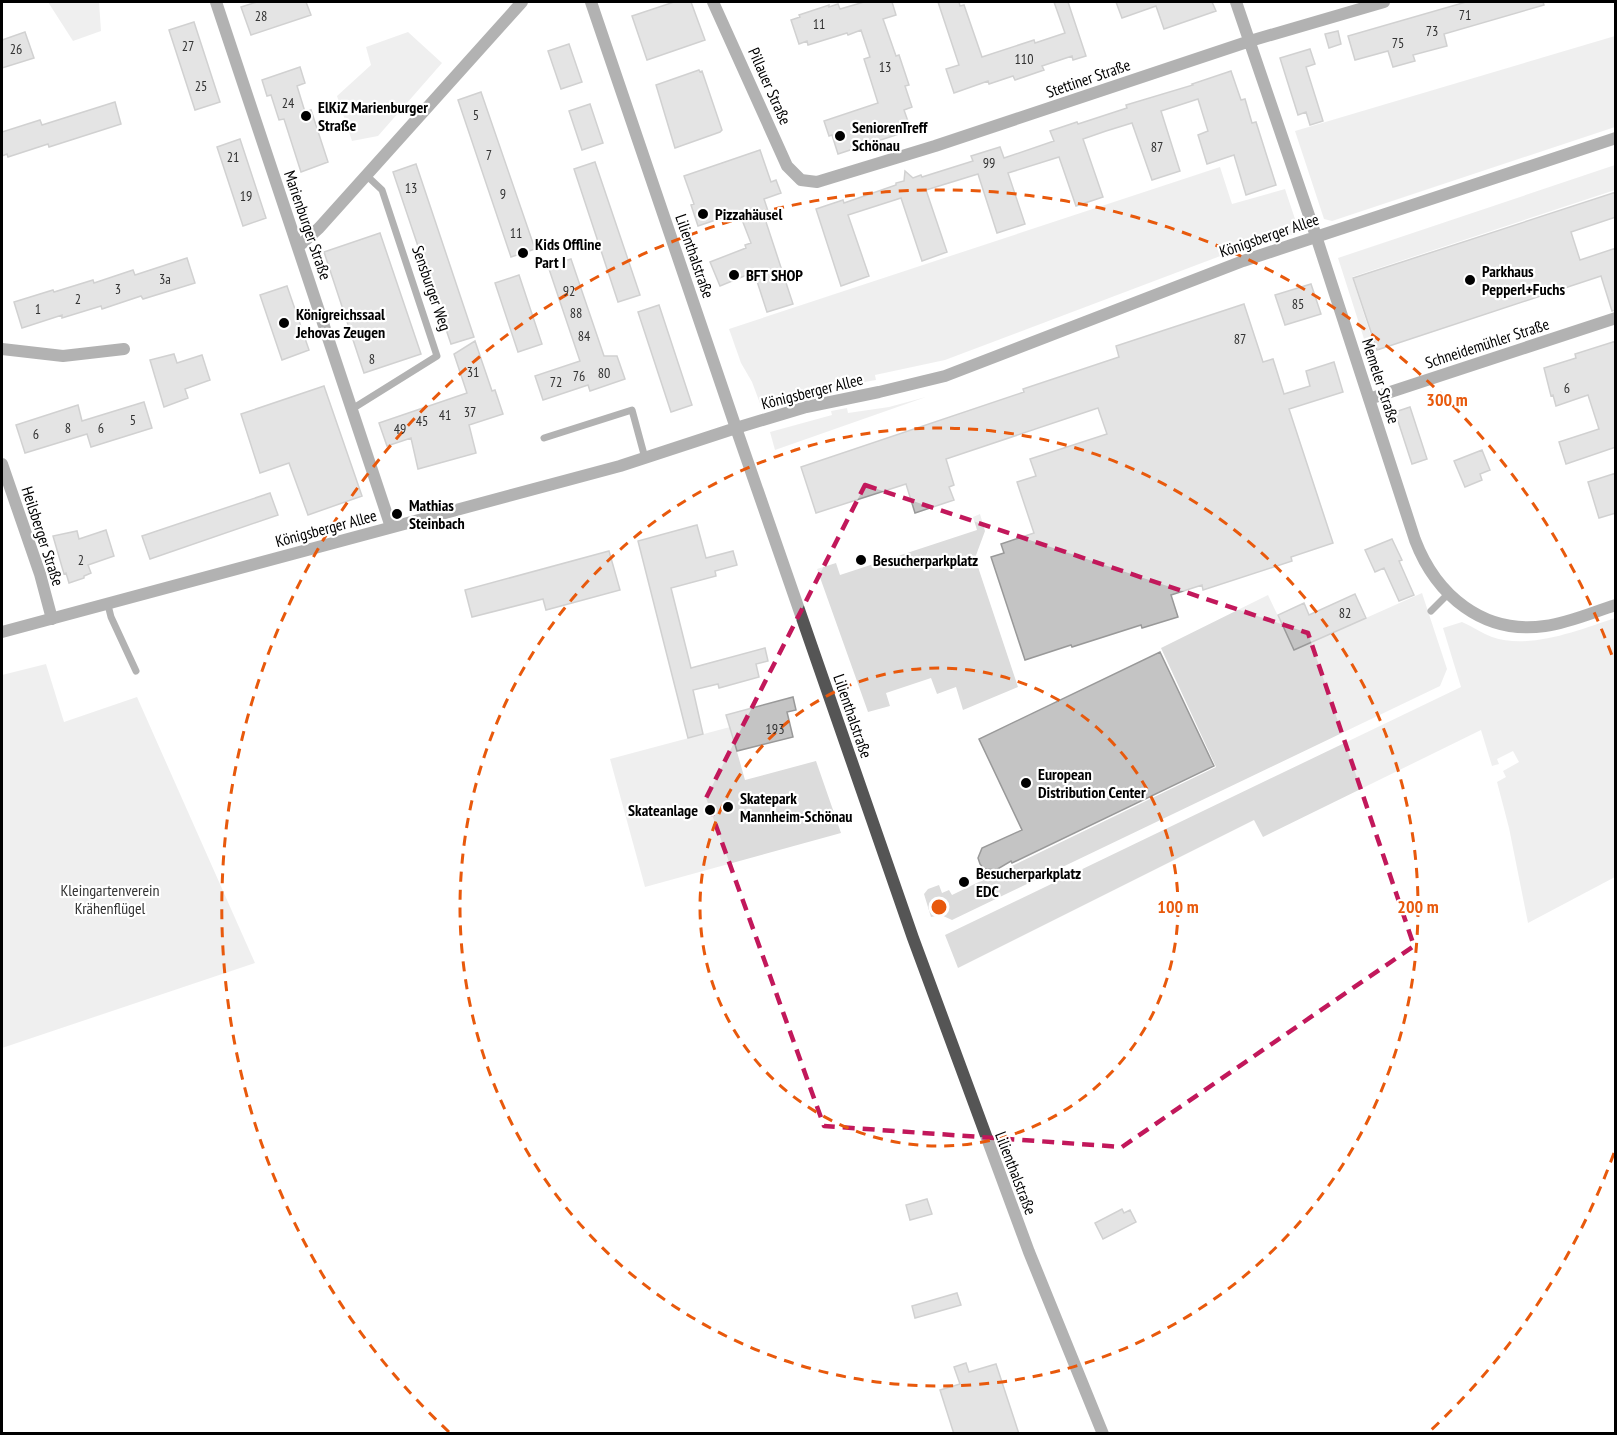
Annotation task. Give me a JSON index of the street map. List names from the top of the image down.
{
  "streets": {
    "street": [
      "Stettiner Straße",
      "Pillauer Straße",
      "Marienburger Straße",
      "Königsberger Allee",
      "Lilienthalstraße",
      "Schneidemühler Straße",
      "Memeler Straße",
      "Heilsberger Straße"
    ],
    "lane": ["Sensburger Weg"]
  },
  "crossings": [
    ["Stettiner Straße", "Pillauer Straße"],
    ["Stettiner Straße", "Memeler Straße"],
    ["Marienburger Straße", "Königsberger Allee"],
    ["Marienburger Straße", "Sensburger Weg"],
    ["Königsberger Allee", "Lilienthalstraße"],
    ["Königsberger Allee", "Memeler Straße"],
    ["Königsberger Allee", "Heilsberger Straße"],
    ["Schneidemühler Straße", "Memeler Straße"]
  ],
  "parks": ["Kleingartenverein Krähenflügel"],
  "places": [
    "ElKiZ Marienburger Straße",
    "SeniorenTreff Schönau",
    "Pizzahäusel",
    "Kids Offline Part I",
    "BFT SHOP",
    "Parkhaus Pepperl+Fuchs",
    "Königreichssaal Jehovas Zeugen",
    "Mathias Steinbach",
    "Besucherparkplatz",
    "European Distribution Center",
    "Skatepark Mannheim-Schönau",
    "Skateanlage",
    "Besucherparkplatz EDC"
  ],
  "house_numbers": [
    "71",
    "28",
    "11",
    "73",
    "75",
    "27",
    "26",
    "110",
    "13",
    "25",
    "24",
    "5",
    "87",
    "7",
    "21",
    "99",
    "13",
    "9",
    "19",
    "11",
    "3a",
    "3",
    "92",
    "2",
    "85",
    "1",
    "88",
    "84",
    "87",
    "8",
    "31",
    "80",
    "76",
    "72",
    "6",
    "37",
    "41",
    "5",
    "45",
    "8",
    "6",
    "49",
    "6",
    "2",
    "82",
    "193"
  ],
  "rings": ["300 m", "100 m", "200 m"]
}
